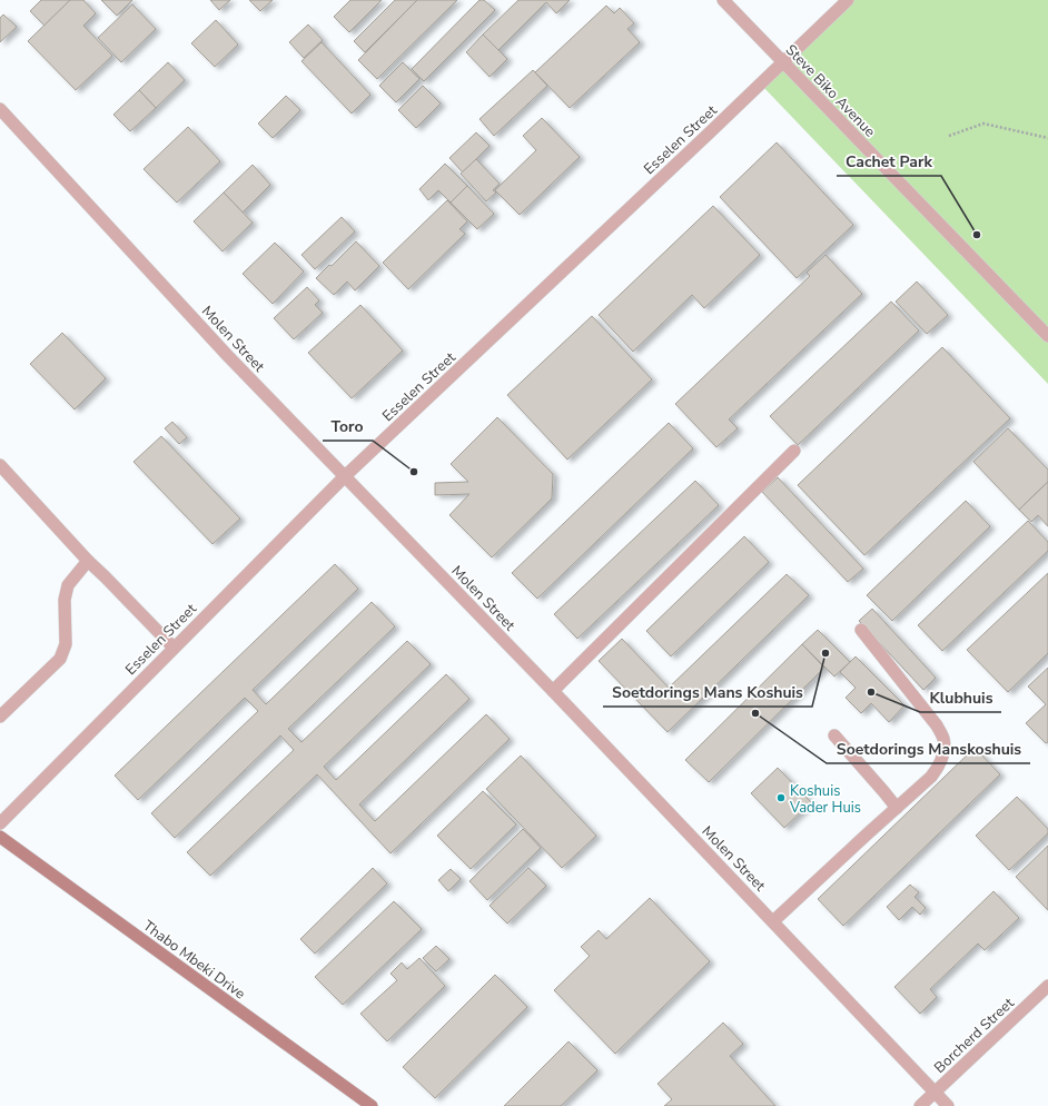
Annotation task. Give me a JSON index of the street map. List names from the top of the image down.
{
  "streets": {
    "main road": ["Thabo Mbeki Drive"],
    "street": [
      "Steve Biko Avenue",
      "Esselen Street",
      "Molen Street",
      "Borcherd Street"
    ]
  },
  "crossings": [
    ["Steve Biko Avenue", "Esselen Street"],
    ["Esselen Street", "Molen Street"],
    ["Molen Street", "Borcherd Street"]
  ],
  "places": [
    "Cachet Park",
    "Toro",
    "Soetdorings Mans Koshuis",
    "Klubhuis",
    "Soetdorings Manskoshuis",
    "Koshuis Vader Huis"
  ]
}
